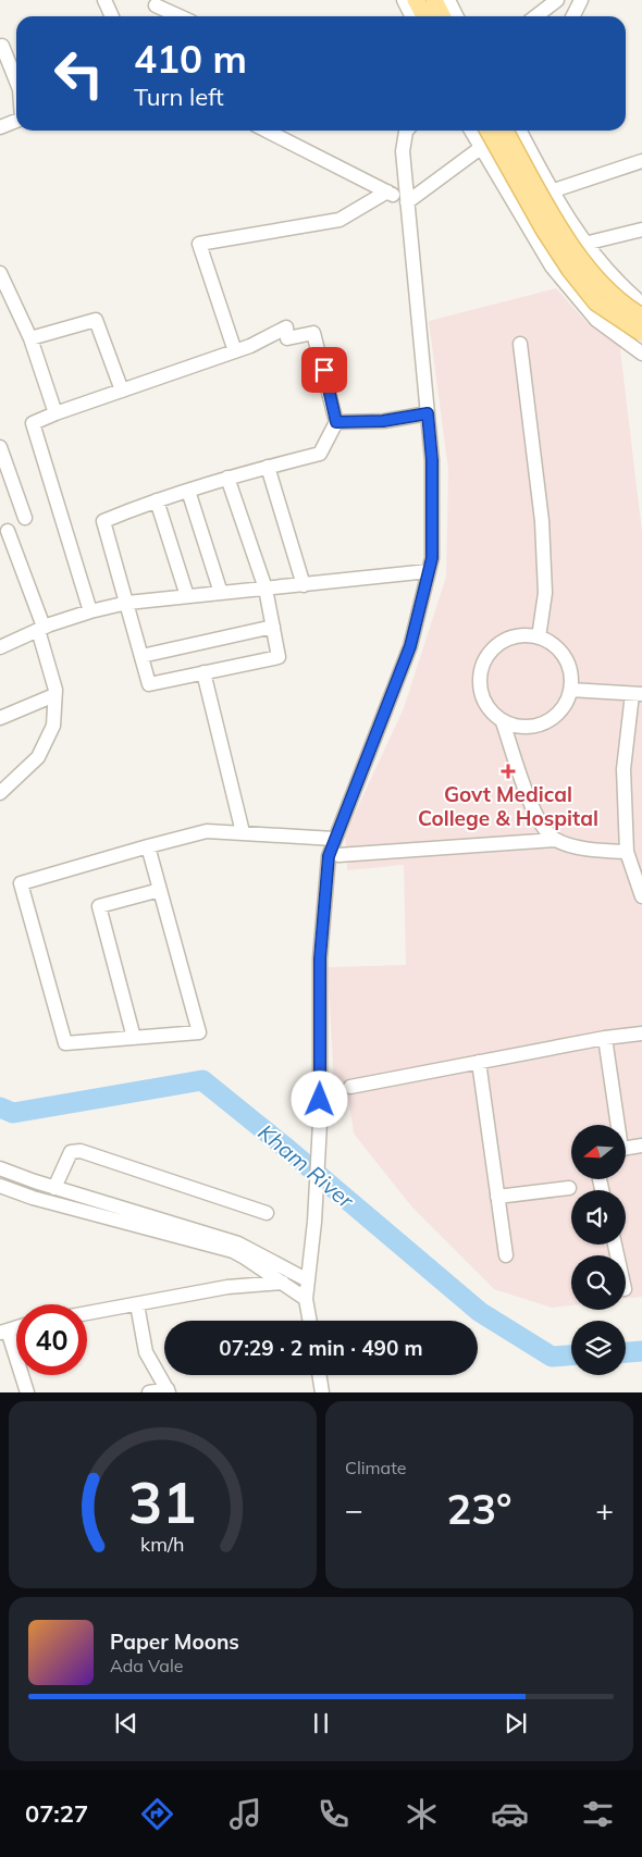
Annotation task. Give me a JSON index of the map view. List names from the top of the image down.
{
  "water": ["Kham River"],
  "places": {
    "health": ["Govt Medical College & Hospital"]
  },
  "north": "left",
  "page": {
    "turn": ["410 m", "Turn left"],
    "limit": "40",
    "trip": "07:29 · 2 min · 490 m",
    "tile": "Climate",
    "heat": ["−", "23°", "+"],
    "song": ["Paper Moons", "Ada Vale"],
    "tabs": "07:27",
    "gauge": ["31", "km/h"]
  }
}
